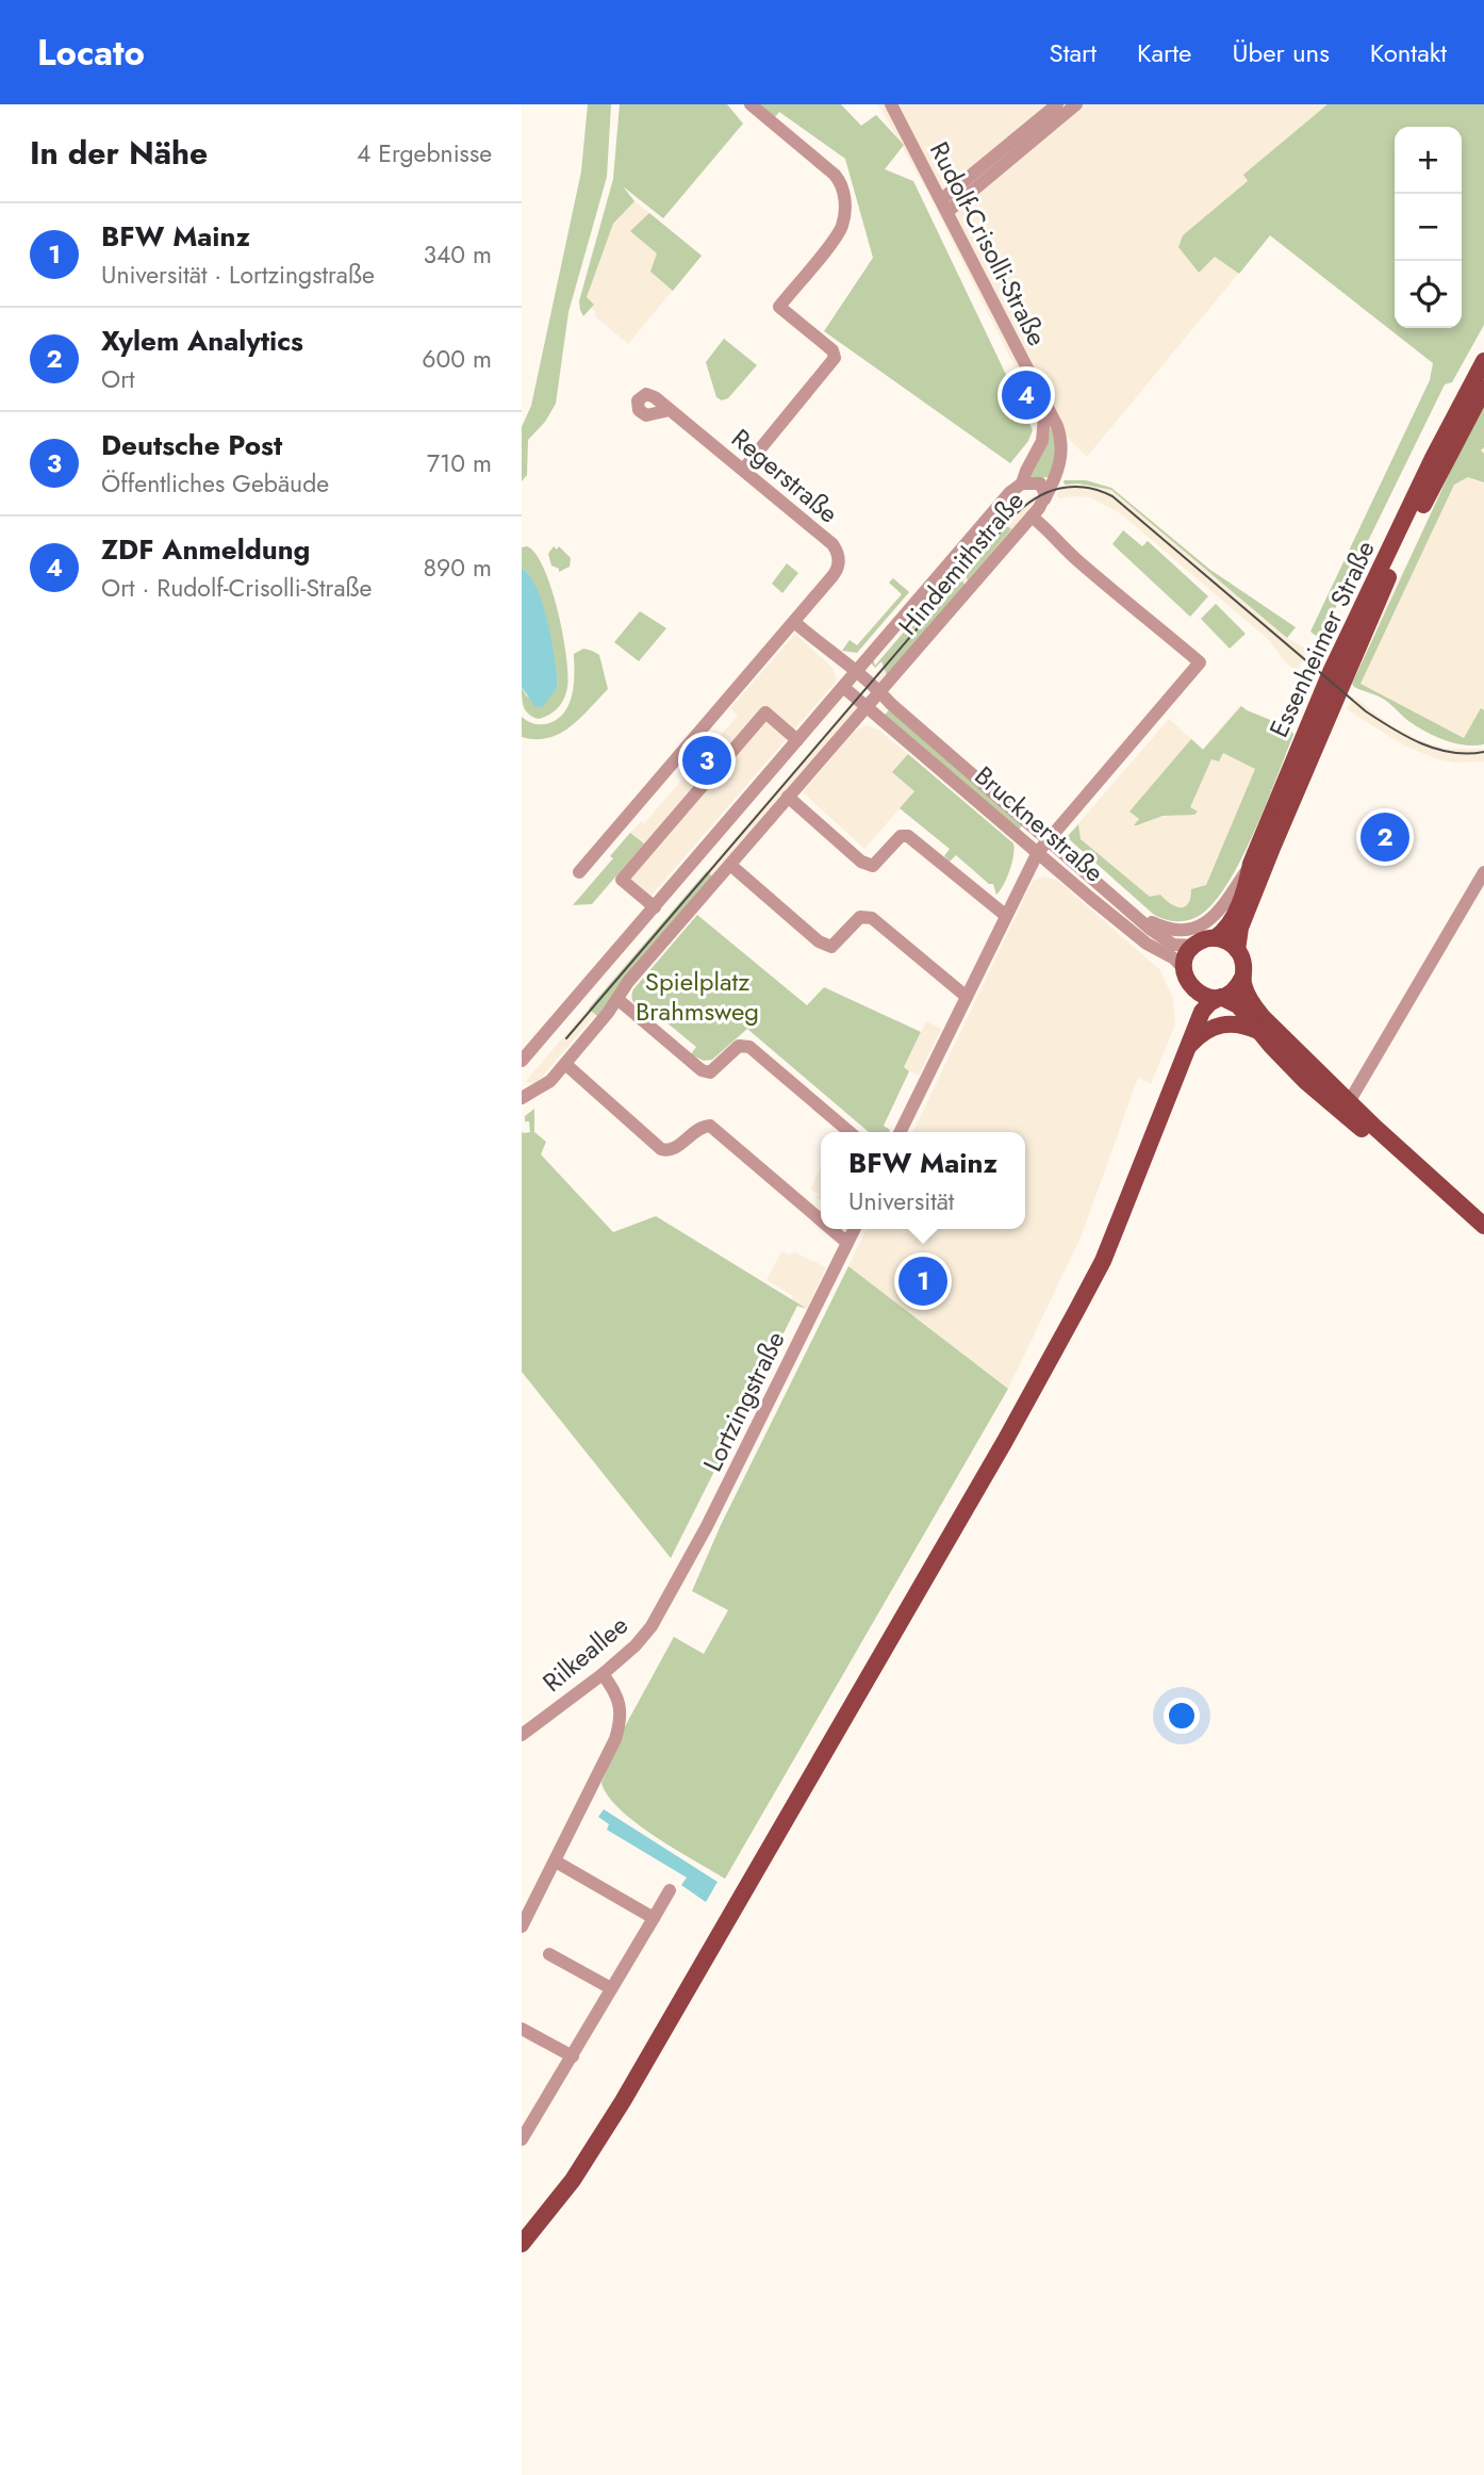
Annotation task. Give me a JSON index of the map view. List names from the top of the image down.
{
  "streets": {
    "main road": ["Essenheimer Straße"],
    "street": [
      "Rudolf-Crisolli-Straße",
      "Regerstraße",
      "Hindemithstraße",
      "Brucknerstraße",
      "Lortzingstraße",
      "Rilkeallee"
    ]
  },
  "crossings": [
    ["Rudolf-Crisolli-Straße", "Hindemithstraße"],
    ["Hindemithstraße", "Brucknerstraße"],
    ["Essenheimer Straße", "Brucknerstraße"],
    ["Lortzingstraße", "Rilkeallee"]
  ],
  "parks": ["Spielplatz Brahmsweg"],
  "page": {
    "header": "Locato",
    "nav": [
      "Start",
      "Karte",
      "Über uns",
      "Kontakt"
    ],
    "heading": ["In der Nähe", "4 Ergebnisse"],
    "map_buttons": ["+", "−"],
    "list": [
      {
        "mark": "1",
        "name": "BFW Mainz",
        "note": "Universität · Lortzingstraße",
        "value": "340 m"
      },
      {
        "mark": "2",
        "name": "Xylem Analytics",
        "note": "Ort",
        "value": "600 m"
      },
      {
        "mark": "3",
        "name": "Deutsche Post",
        "note": "Öffentliches Gebäude",
        "value": "710 m"
      },
      {
        "mark": "4",
        "name": "ZDF Anmeldung",
        "note": "Ort · Rudolf-Crisolli-Straße",
        "value": "890 m"
      }
    ],
    "pins": [
      "4",
      "3",
      "2",
      "1"
    ],
    "popup": ["BFW Mainz", "Universität"]
  }
}
